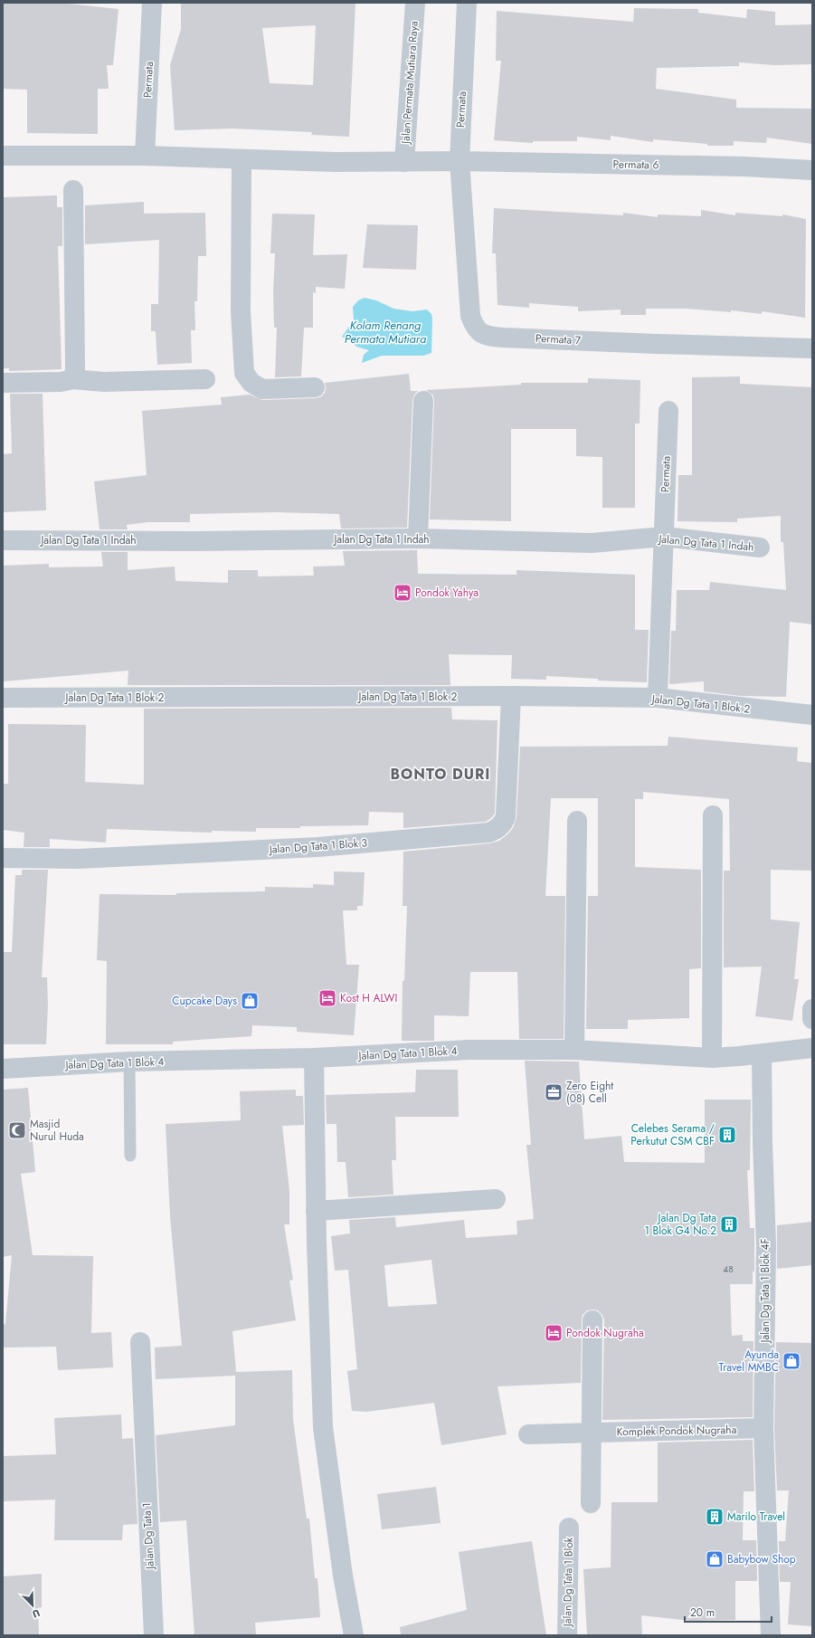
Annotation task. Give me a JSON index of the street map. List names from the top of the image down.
{
  "streets": {
    "street": [
      "Permata",
      "Jalan Permata Mutiara Raya",
      "Permata 6",
      "Permata 7",
      "Jalan Dg Tata 1 Indah",
      "Jalan Dg Tata 1 Blok 2",
      "Jalan Dg Tata 1 Blok 3",
      "Jalan Dg Tata 1 Blok 4",
      "Jalan Dg Tata 1 Blok 4F",
      "Komplek Pondok Nugraha",
      "Jalan Dg Tata 1",
      "Jalan Dg Tata 1 Blok"
    ]
  },
  "crossings": [
    ["Permata", "Permata 6"],
    ["Permata", "Permata 7"],
    ["Permata", "Jalan Dg Tata 1 Indah"],
    ["Permata", "Jalan Dg Tata 1 Blok 2"],
    ["Permata 6", "Permata 7"],
    ["Jalan Dg Tata 1 Blok 2", "Jalan Dg Tata 1 Blok 3"],
    ["Jalan Dg Tata 1 Blok 4", "Jalan Dg Tata 1 Blok 4F"],
    ["Jalan Dg Tata 1 Blok 4F", "Komplek Pondok Nugraha"]
  ],
  "districts": ["BONTO DURI"],
  "water": ["Kolam Renang Permata Mutiara"],
  "places": {
    "hotel": ["Pondok Yahya", "Kost H ALWI", "Pondok Nugraha"],
    "shop": ["Cupcake Days", "Ayunda Travel MMBC", "Babybow Shop"],
    "office": ["Zero Eight (08) Cell"],
    "mosque": ["Masjid Nurul Huda"],
    "building": ["Celebes Serama / Perkutut CSM CBF", "Jalan Dg Tata 1 Blok G4 No.2", "Marilo Travel"]
  },
  "house_numbers": ["48"],
  "scale_bar": "20 m",
  "north": "bottom right"
}
